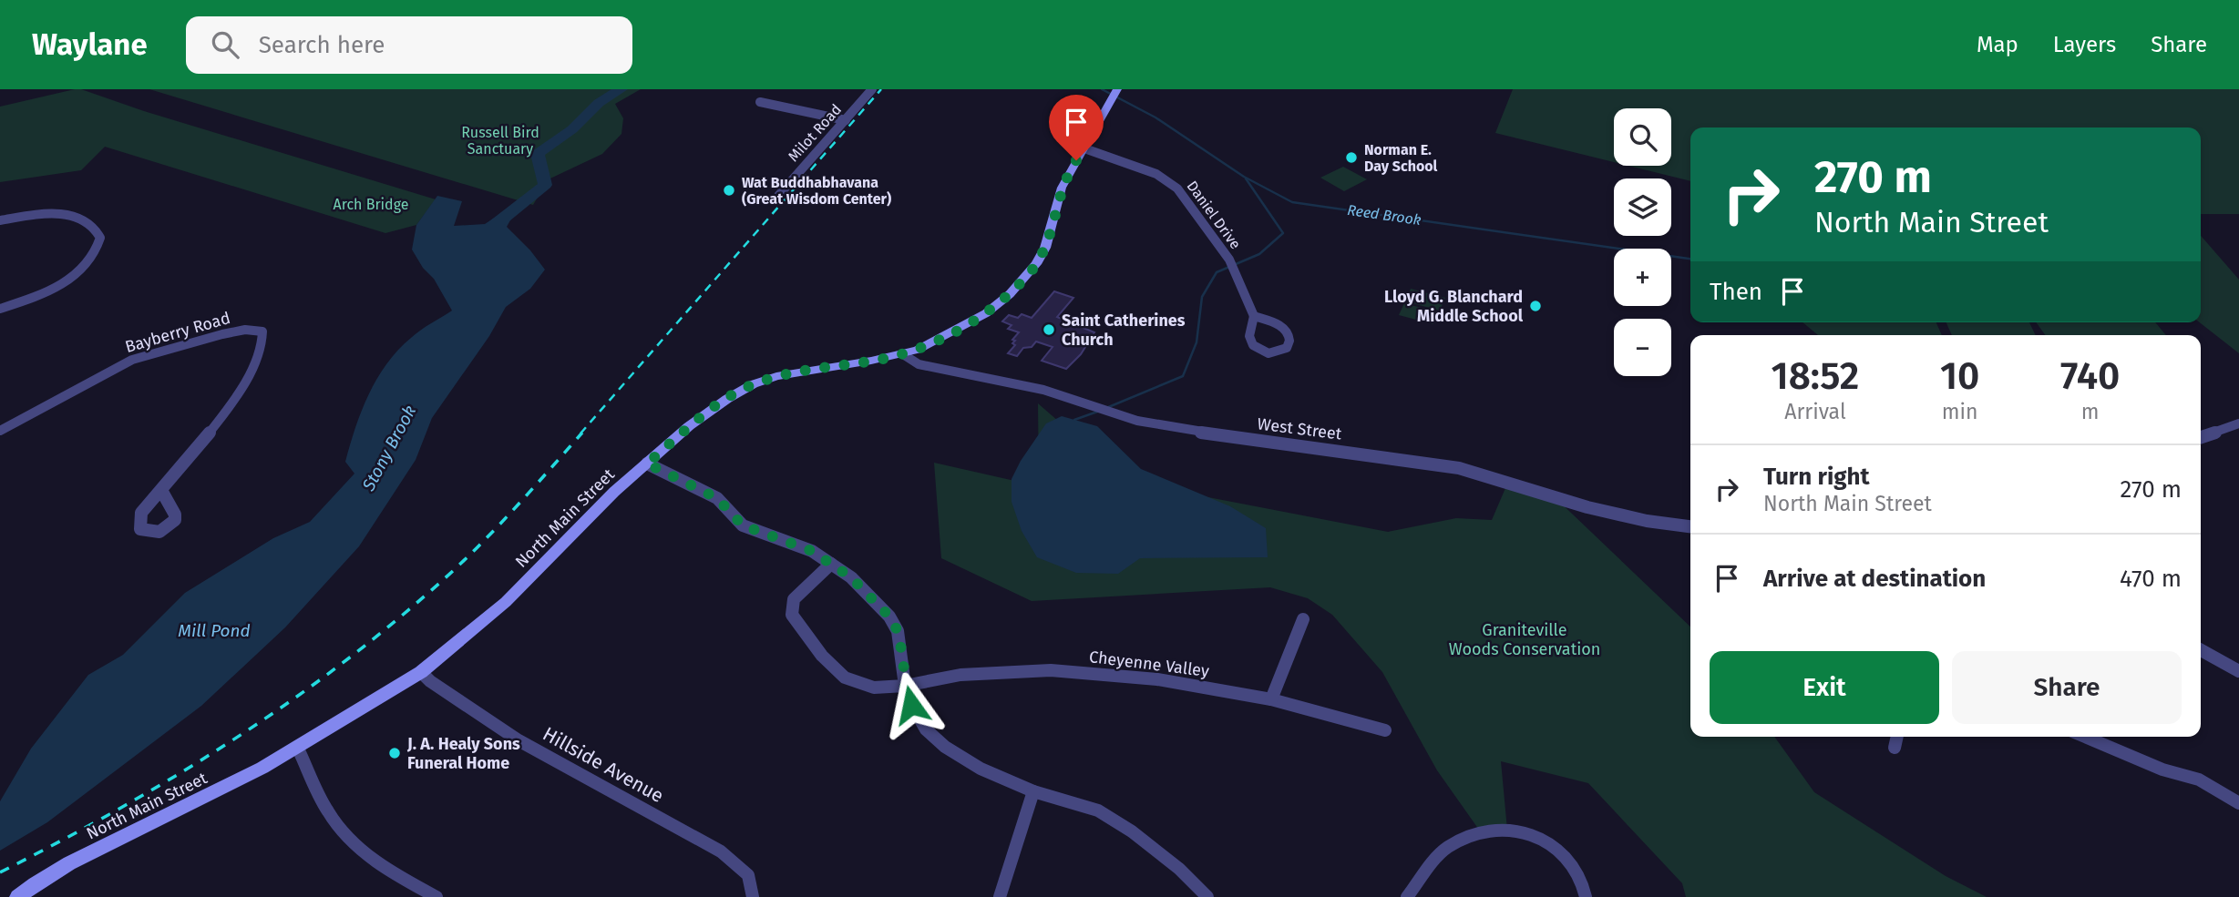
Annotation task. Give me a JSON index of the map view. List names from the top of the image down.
{
  "streets": {
    "main road": ["North Main Street"],
    "street": [
      "Milot Road",
      "Daniel Drive",
      "Bayberry Road",
      "West Street",
      "Cheyenne Valley",
      "Hillside Avenue"
    ]
  },
  "crossings": [
    ["Daniel Drive", "North Main Street"],
    ["West Street", "North Main Street"],
    ["North Main Street", "Hillside Avenue"]
  ],
  "water": ["Reed Brook", "Stony Brook", "Mill Pond"],
  "parks": ["Russell Bird Sanctuary", "Arch Bridge", "Graniteville Woods Conservation"],
  "places": [
    "Norman E. Day School",
    "Wat Buddhabhavana (Great Wisdom Center)",
    "Lloyd G. Blanchard Middle School",
    "Saint Catherines Church",
    "J. A. Healy Sons Funeral Home"
  ],
  "page": {
    "header": "Waylane",
    "search": "Search here",
    "nav": ["Map", "Layers", "Share"],
    "map_buttons": ["+", "−"],
    "turn": ["270 m", "North Main Street"],
    "then": "Then",
    "eta": [
      "18:52",
      "Arrival",
      "10",
      "min",
      "740",
      "m"
    ],
    "list": [
      {
        "name": "Turn right",
        "note": "North Main Street",
        "value": "270 m"
      },
      {
        "name": "Arrive at destination",
        "value": "470 m"
      }
    ],
    "buttons": ["Exit", "Share"]
  }
}
